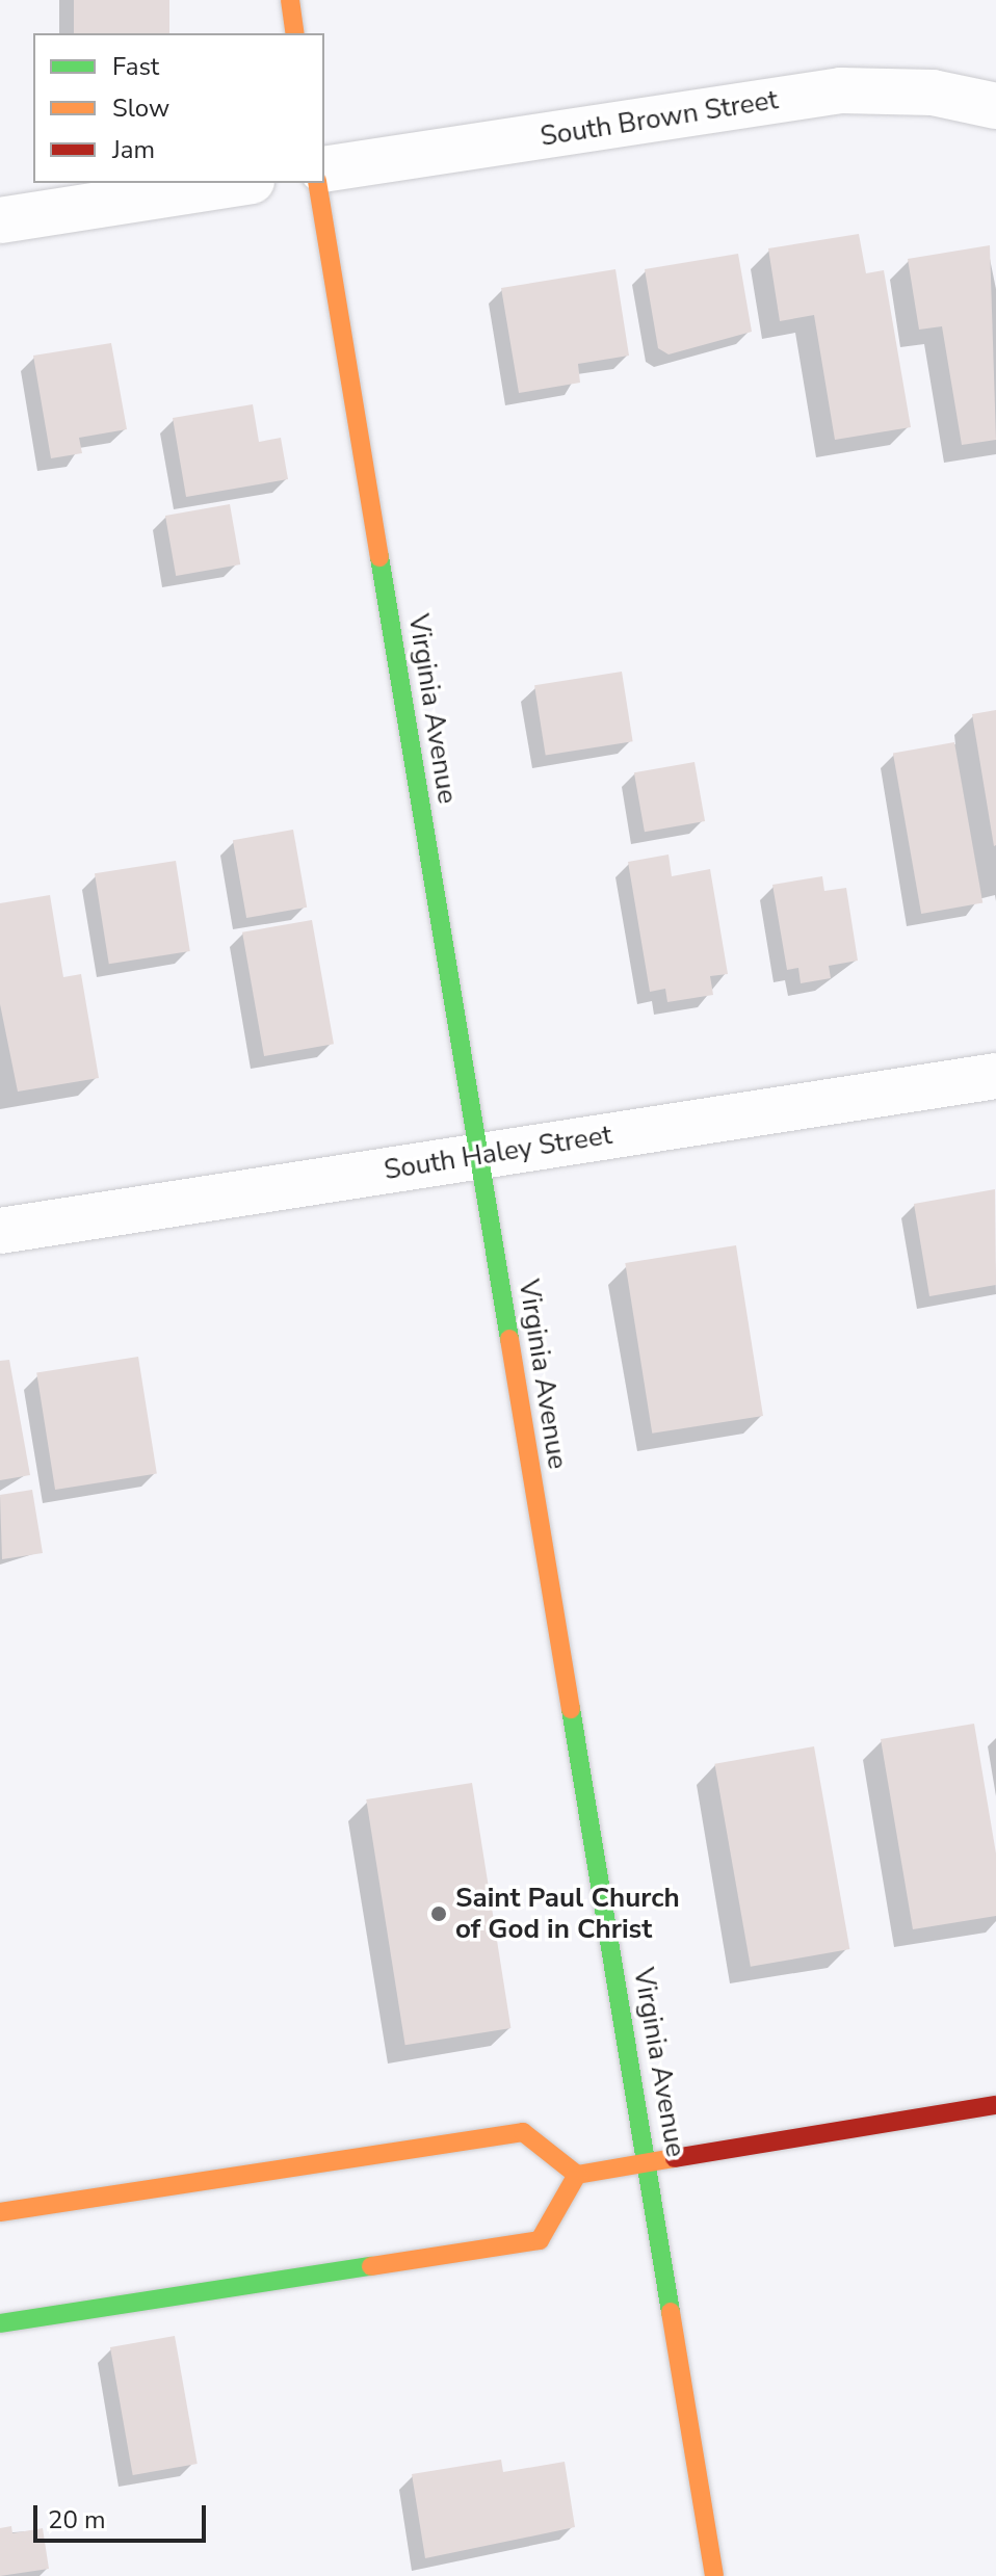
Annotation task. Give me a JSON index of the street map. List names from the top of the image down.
{
  "streets": {
    "street": ["South Brown Street", "Virginia Avenue", "South Haley Street"]
  },
  "crossings": [
    ["Virginia Avenue", "South Haley Street"]
  ],
  "places": ["Saint Paul Church of God in Christ"],
  "legend": ["Fast", "Slow", "Jam"],
  "scale_bar": "20 m"
}
